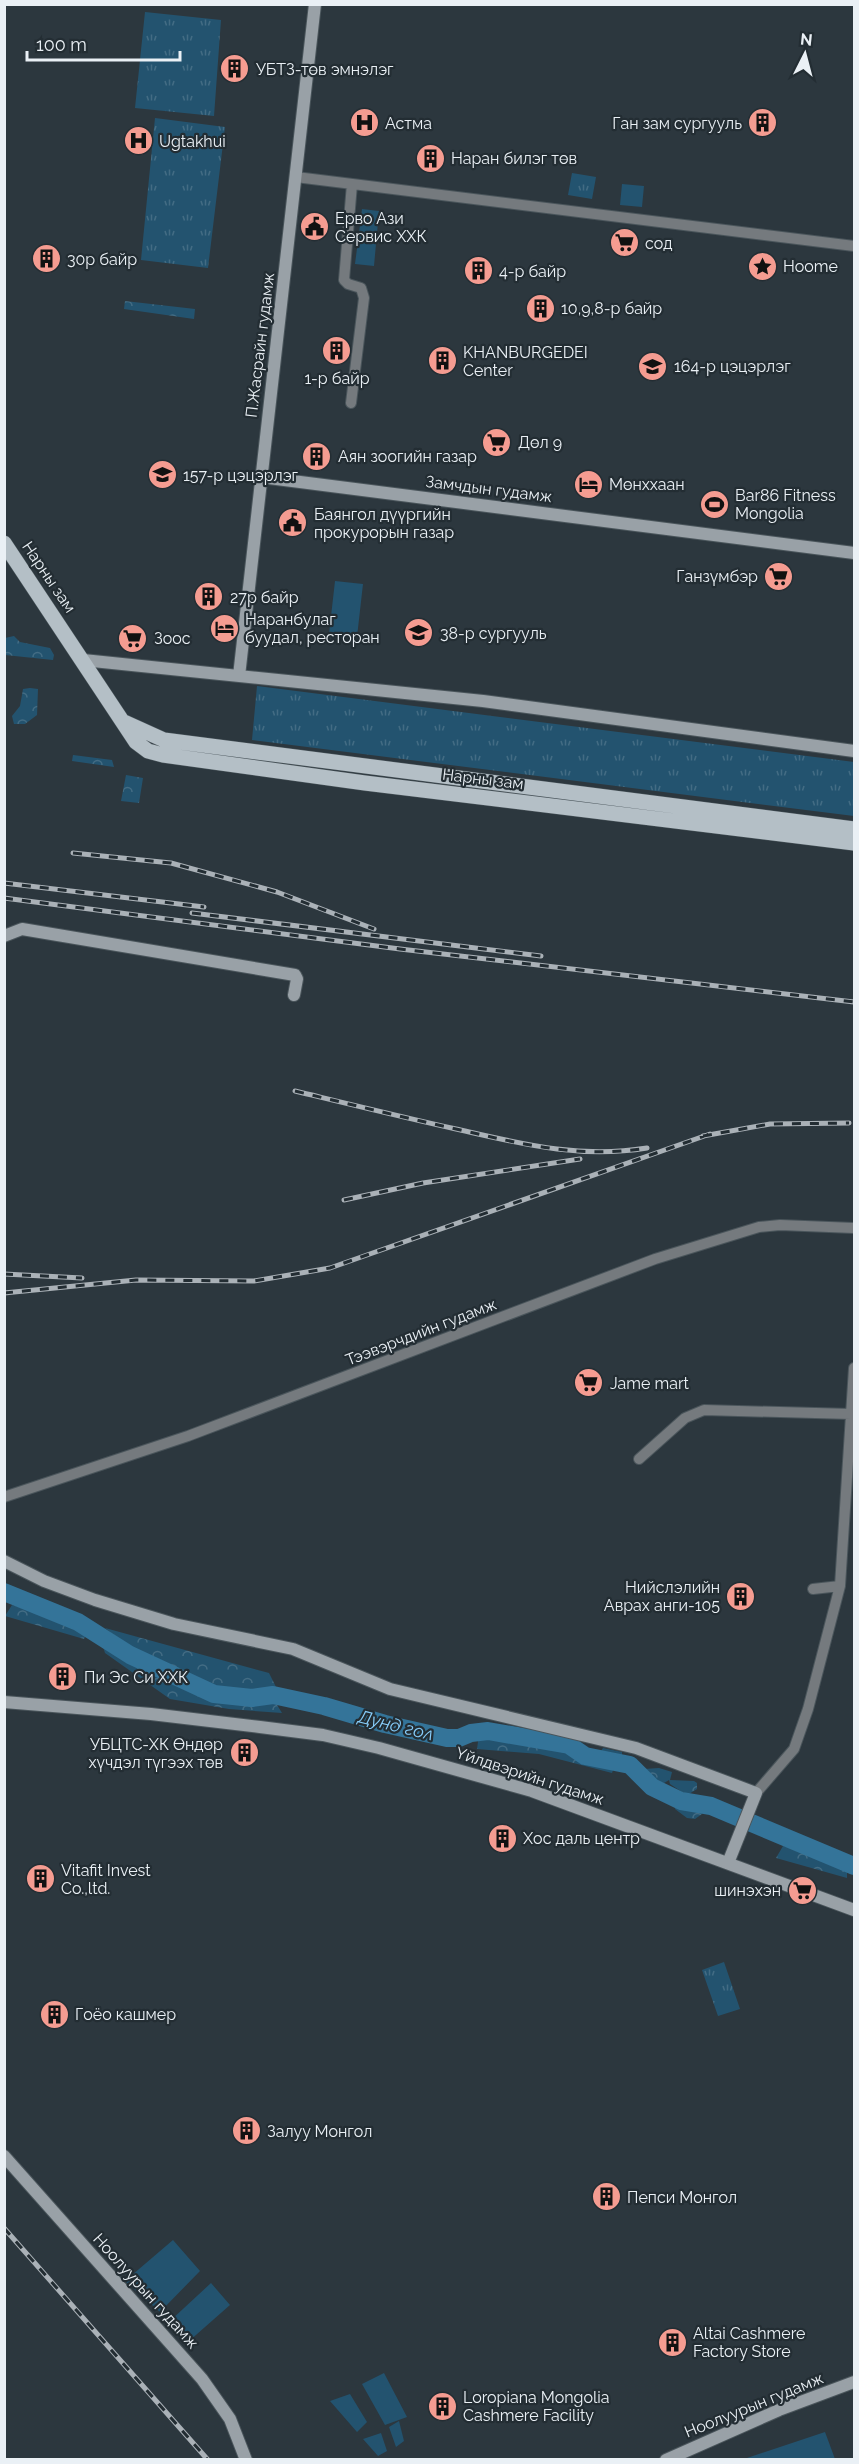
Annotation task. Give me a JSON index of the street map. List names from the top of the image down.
{
  "streets": {
    "main road": ["Нарны зам"],
    "street": [
      "П.Жасрайн гудамж",
      "Замчдын гудамж",
      "Тээвэрчдийн гудамж",
      "Yйлдвэрийн гудамж",
      "Ноолуурын гудамж"
    ]
  },
  "crossings": [
    ["П.Жасрайн гудамж", "Замчдын гудамж"]
  ],
  "water": ["Дунд гол"],
  "places": {
    "building": [
      "УБТЗ-төв эмнэлэг",
      "Ган зам сургууль",
      "Наран билэг төв",
      "30р байр",
      "4-р байр",
      "10,9,8-р байр",
      "1-р байр",
      "KHANBURGEDEI Center",
      "Аян зоогийн газар",
      "27р байр",
      "Нийслэлийн Аврах анги-105",
      "Пи Эс Си ХХК",
      "УБЦТС-ХК Өндөр хүчдэл түгээх төв",
      "Хос даль центр",
      "Vitafit Invest Co.,ltd.",
      "Гоёо кашмер",
      "Залуу Монгол",
      "Пепси Монгол",
      "Altai Cashmere Factory Store",
      "Loropiana Mongolia Cashmere Facility"
    ],
    "hospital": ["Астма", "Ugtakhui"],
    "public building": ["Ерво Ази Сервис ХХК", "Баянгол дүүргийн прокурорын газар"],
    "supermarket": [
      "сод",
      "Дөл 9",
      "Ганзүмбэр",
      "Зоос",
      "Jame mart",
      "шинэхэн"
    ],
    "place": ["Hoome"],
    "school or university": ["164-р цэцэрлэг", "157-р цэцэрлэг", "38-р сургууль"],
    "hotel": ["Мөнххаан", "Наранбулаг буудал, ресторан"],
    "sports": ["Bar86 Fitness Mongolia"]
  },
  "scale_bar": "100 m",
  "north": "top"
}
